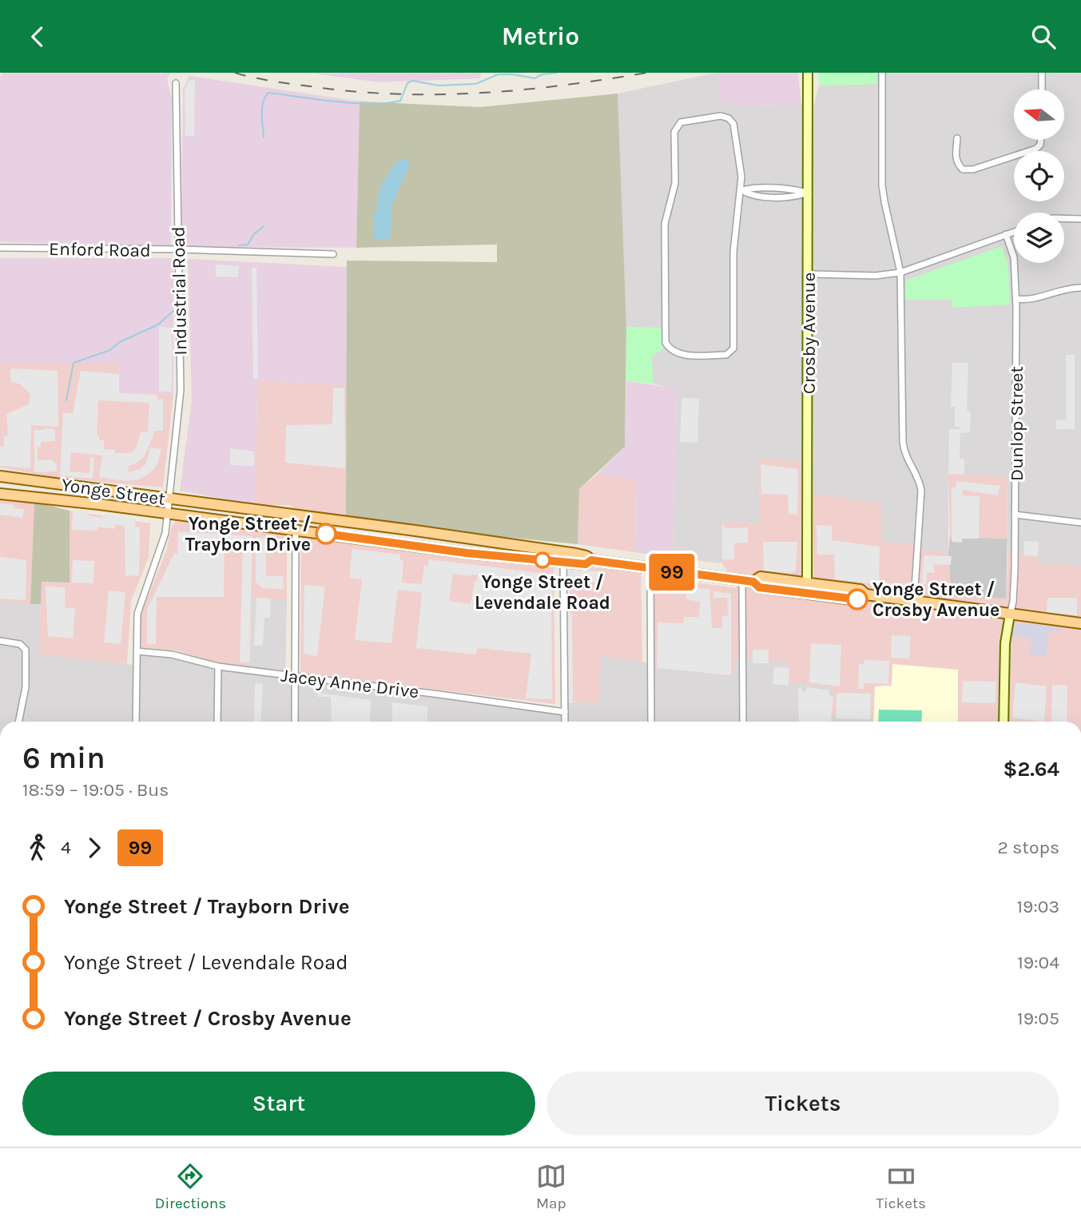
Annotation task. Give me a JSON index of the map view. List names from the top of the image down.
{
  "streets": {
    "main road": ["Yonge Street"],
    "street": [
      "Enford Road",
      "Industrial Road",
      "Crosby Avenue",
      "Dunlop Street",
      "Jacey Anne Drive"
    ]
  },
  "crossings": [
    ["Enford Road", "Industrial Road"],
    ["Industrial Road", "Yonge Street"],
    ["Industrial Road", "Jacey Anne Drive"],
    ["Crosby Avenue", "Yonge Street"],
    ["Dunlop Street", "Yonge Street"]
  ],
  "places": ["Yonge Street / Trayborn Drive", "Yonge Street / Levendale Road", "Yonge Street / Crosby Avenue"],
  "lines": ["bus line 99"],
  "north": "left",
  "page": {
    "header": "Metrio",
    "on_map": "99",
    "heading": ["6 min", "18:59 – 19:05 · Bus", "$2.64"],
    "legs": ["4", "99", "2 stops"],
    "list": [
      {
        "name": "Yonge Street / Trayborn Drive",
        "value": "19:03"
      },
      {
        "name": "Yonge Street / Levendale Road",
        "value": "19:04"
      },
      {
        "name": "Yonge Street / Crosby Avenue",
        "value": "19:05"
      }
    ],
    "buttons": ["Start", "Tickets"],
    "tabs": ["Directions", "Map", "Tickets"]
  }
}
